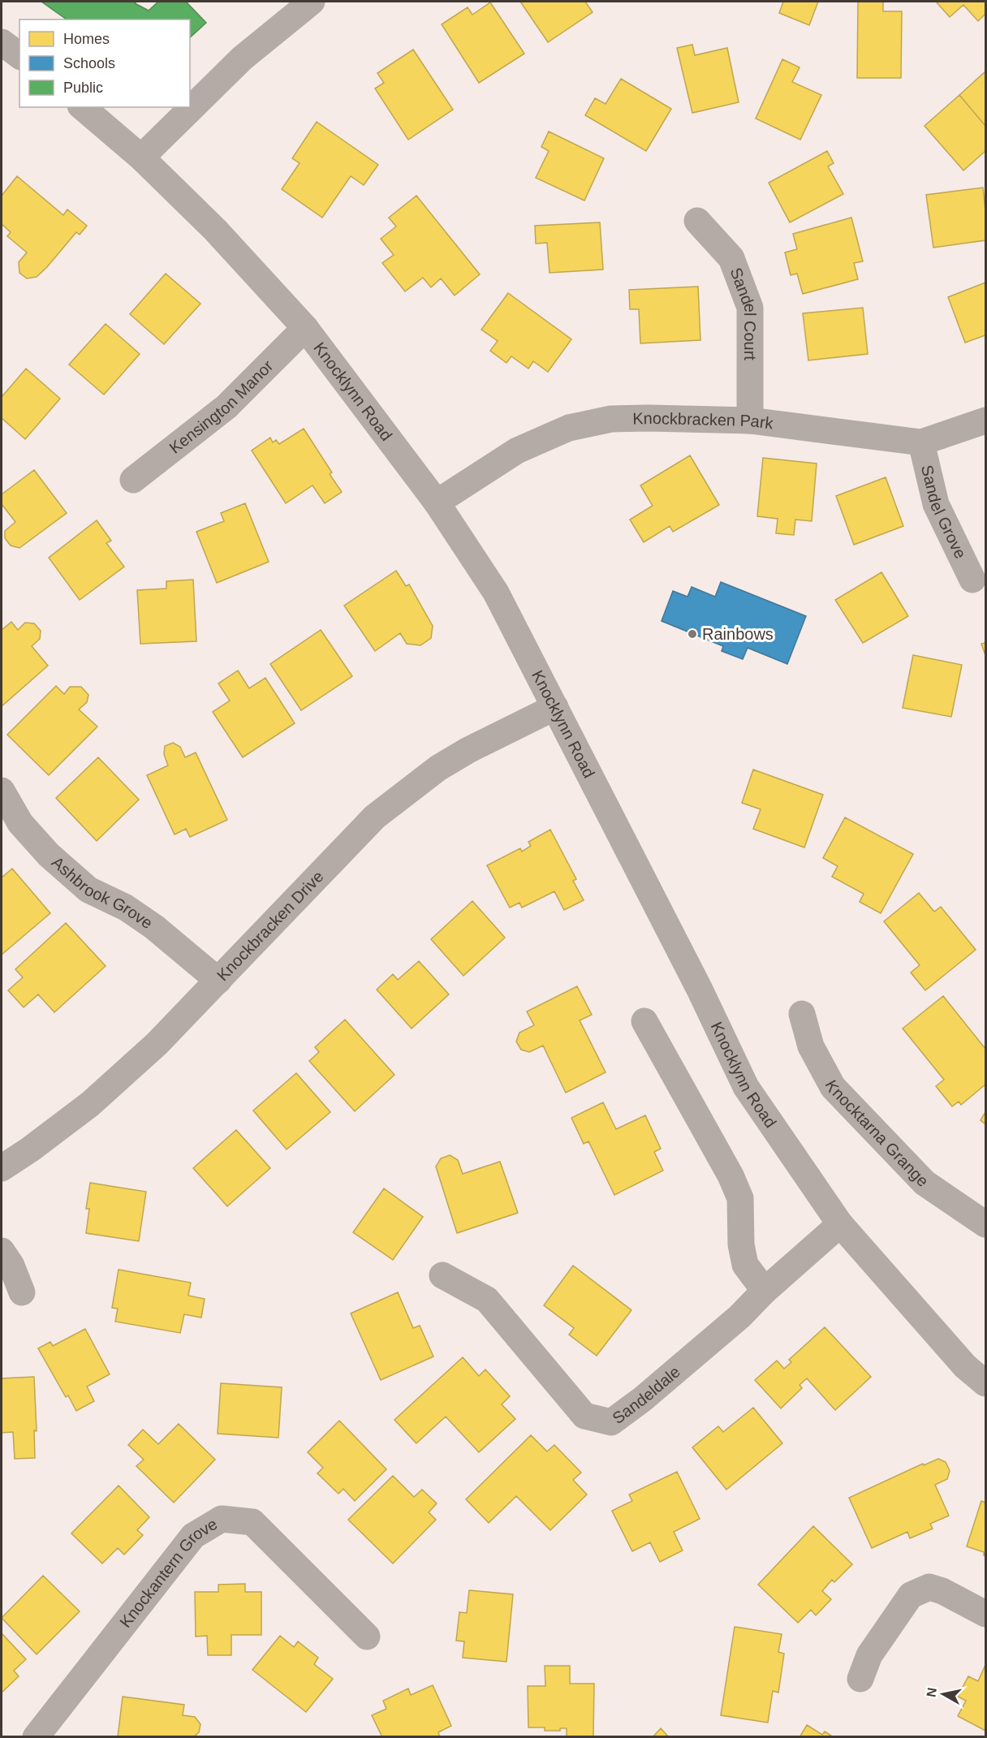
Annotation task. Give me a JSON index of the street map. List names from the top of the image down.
{
  "streets": {
    "street": [
      "Sandel Court",
      "Knocklynn Road",
      "Kensington Manor",
      "Knockbracken Park",
      "Sandel Grove",
      "Ashbrook Grove",
      "Knockbracken Drive",
      "Knocktarna Grange",
      "Sandeldale",
      "Knockantern Grove"
    ]
  },
  "crossings": [
    ["Sandel Court", "Knockbracken Park"],
    ["Knocklynn Road", "Kensington Manor"],
    ["Knocklynn Road", "Knockbracken Park"],
    ["Knocklynn Road", "Knockbracken Drive"],
    ["Knocklynn Road", "Sandeldale"],
    ["Knockbracken Park", "Sandel Grove"],
    ["Ashbrook Grove", "Knockbracken Drive"]
  ],
  "places": ["Rainbows"],
  "legend": ["Homes", "Schools", "Public"],
  "north": "left"
}
